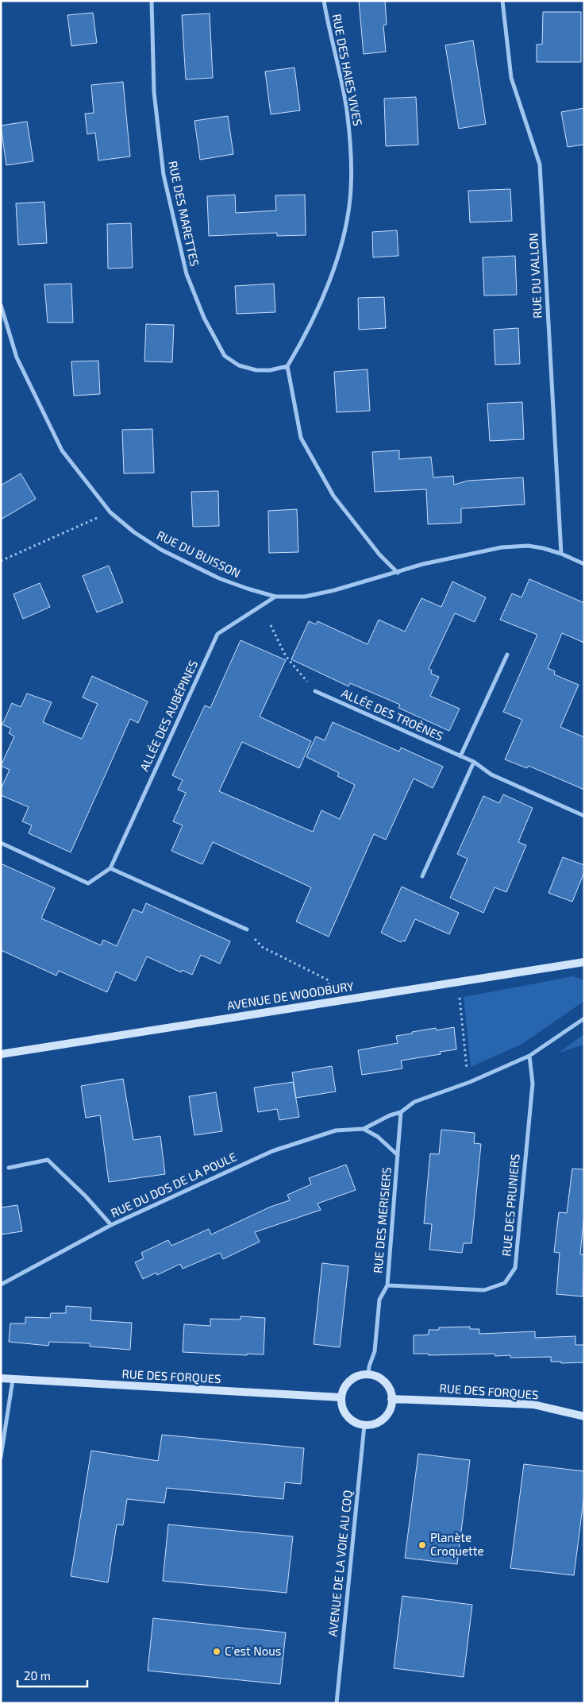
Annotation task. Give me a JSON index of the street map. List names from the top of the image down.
{
  "streets": {
    "street": [
      "RUE DES HAIES VIVES",
      "RUE DES MARETTES",
      "RUE DU VALLON",
      "RUE DU BUISSON",
      "ALLÉE DES TROÈNES",
      "ALLÉE DES AUBÉPINES",
      "AVENUE DE WOODBURY",
      "RUE DU DOS DE LA POULE",
      "RUE DES PRUNIERS",
      "RUE DES MERISIERS",
      "RUE DES FORQUES",
      "AVENUE DE LA VOIE AU COQ"
    ]
  },
  "crossings": [
    ["RUE DES HAIES VIVES", "RUE DES MARETTES"],
    ["RUE DU VALLON", "RUE DU BUISSON"],
    ["RUE DU BUISSON", "ALLÉE DES AUBÉPINES"],
    ["RUE DU DOS DE LA POULE", "RUE DES PRUNIERS"],
    ["RUE DU DOS DE LA POULE", "RUE DES MERISIERS"],
    ["RUE DES PRUNIERS", "RUE DES MERISIERS"],
    ["RUE DES MERISIERS", "RUE DES FORQUES"],
    ["RUE DES MERISIERS", "AVENUE DE LA VOIE AU COQ"],
    ["RUE DES FORQUES", "AVENUE DE LA VOIE AU COQ"]
  ],
  "places": ["Planète Croquette", "C'est Nous"],
  "scale_bar": "20 m"
}
